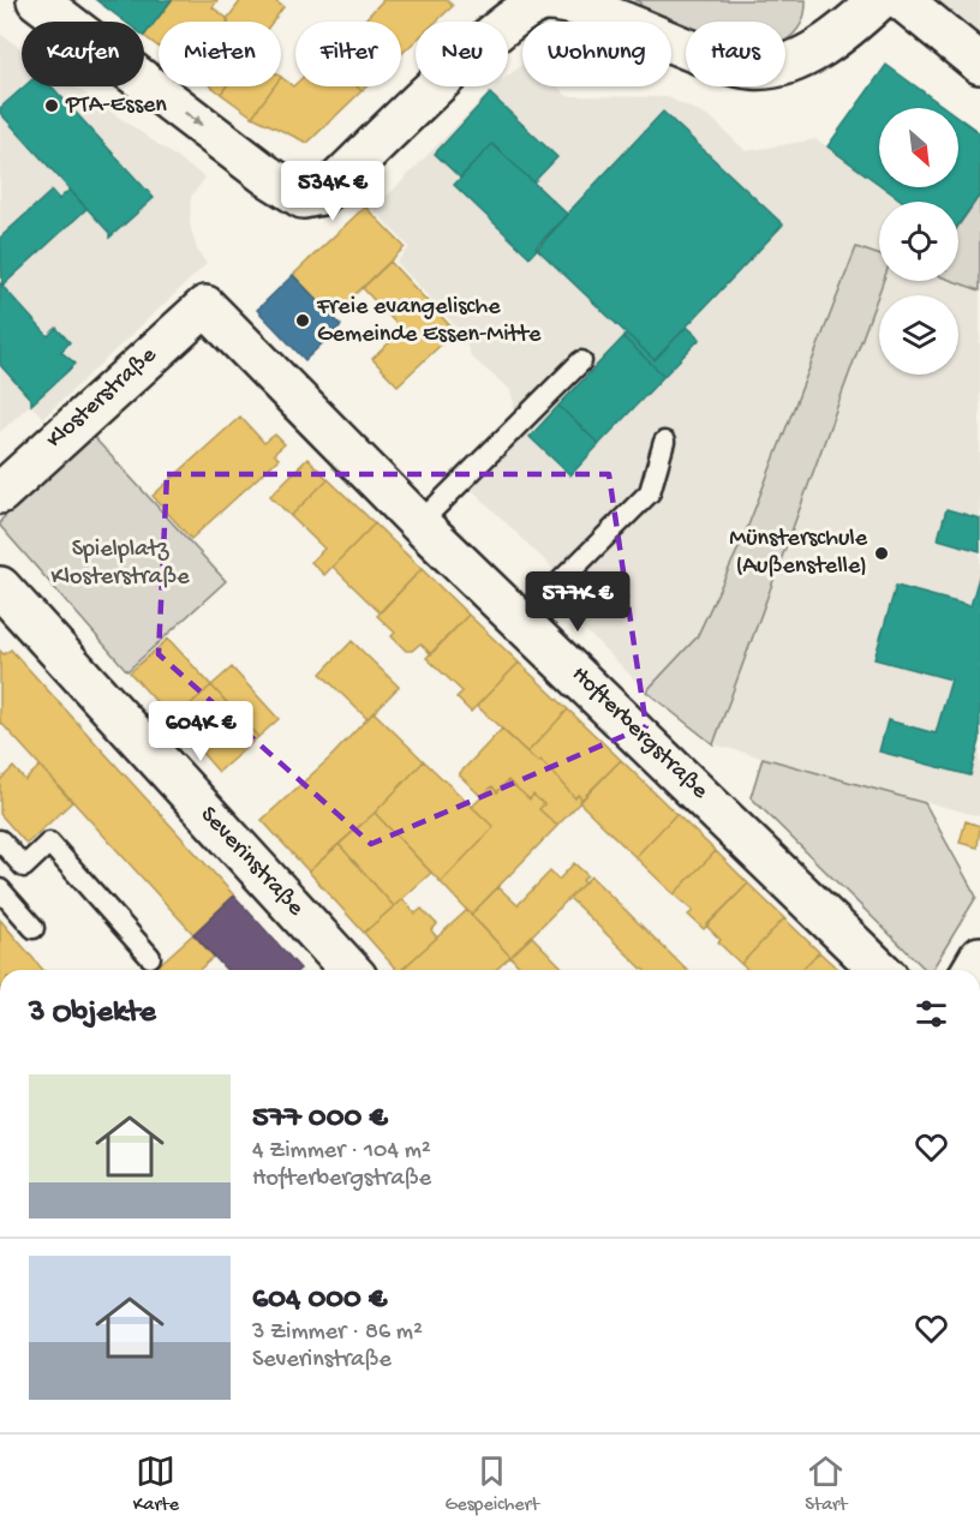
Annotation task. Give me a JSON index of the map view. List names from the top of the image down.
{
  "streets": {
    "street": ["Klosterstraße", "Hofterbergstraße", "Severinstraße"]
  },
  "crossings": [
    ["Klosterstraße", "Hofterbergstraße"]
  ],
  "parks": ["Spielplatz Klosterstraße"],
  "places": ["PTA-Essen", "Freie evangelische Gemeinde Essen-Mitte", "Münsterschule (Außenstelle)"],
  "north": "bottom right",
  "page": {
    "chip": [
      "Kaufen",
      "Mieten",
      "Filter",
      "Neu",
      "Wohnung",
      "Haus"
    ],
    "price": ["534K €", "577K €", "604K €"],
    "heading": "3 Objekte",
    "list": [
      {
        "name": "577 000 €",
        "note": "4 Zimmer · 104 m² · Hofterbergstraße"
      },
      {
        "name": "604 000 €",
        "note": "3 Zimmer · 86 m² · Severinstraße"
      }
    ],
    "tabs": ["Karte", "Gespeichert", "Start"]
  }
}
